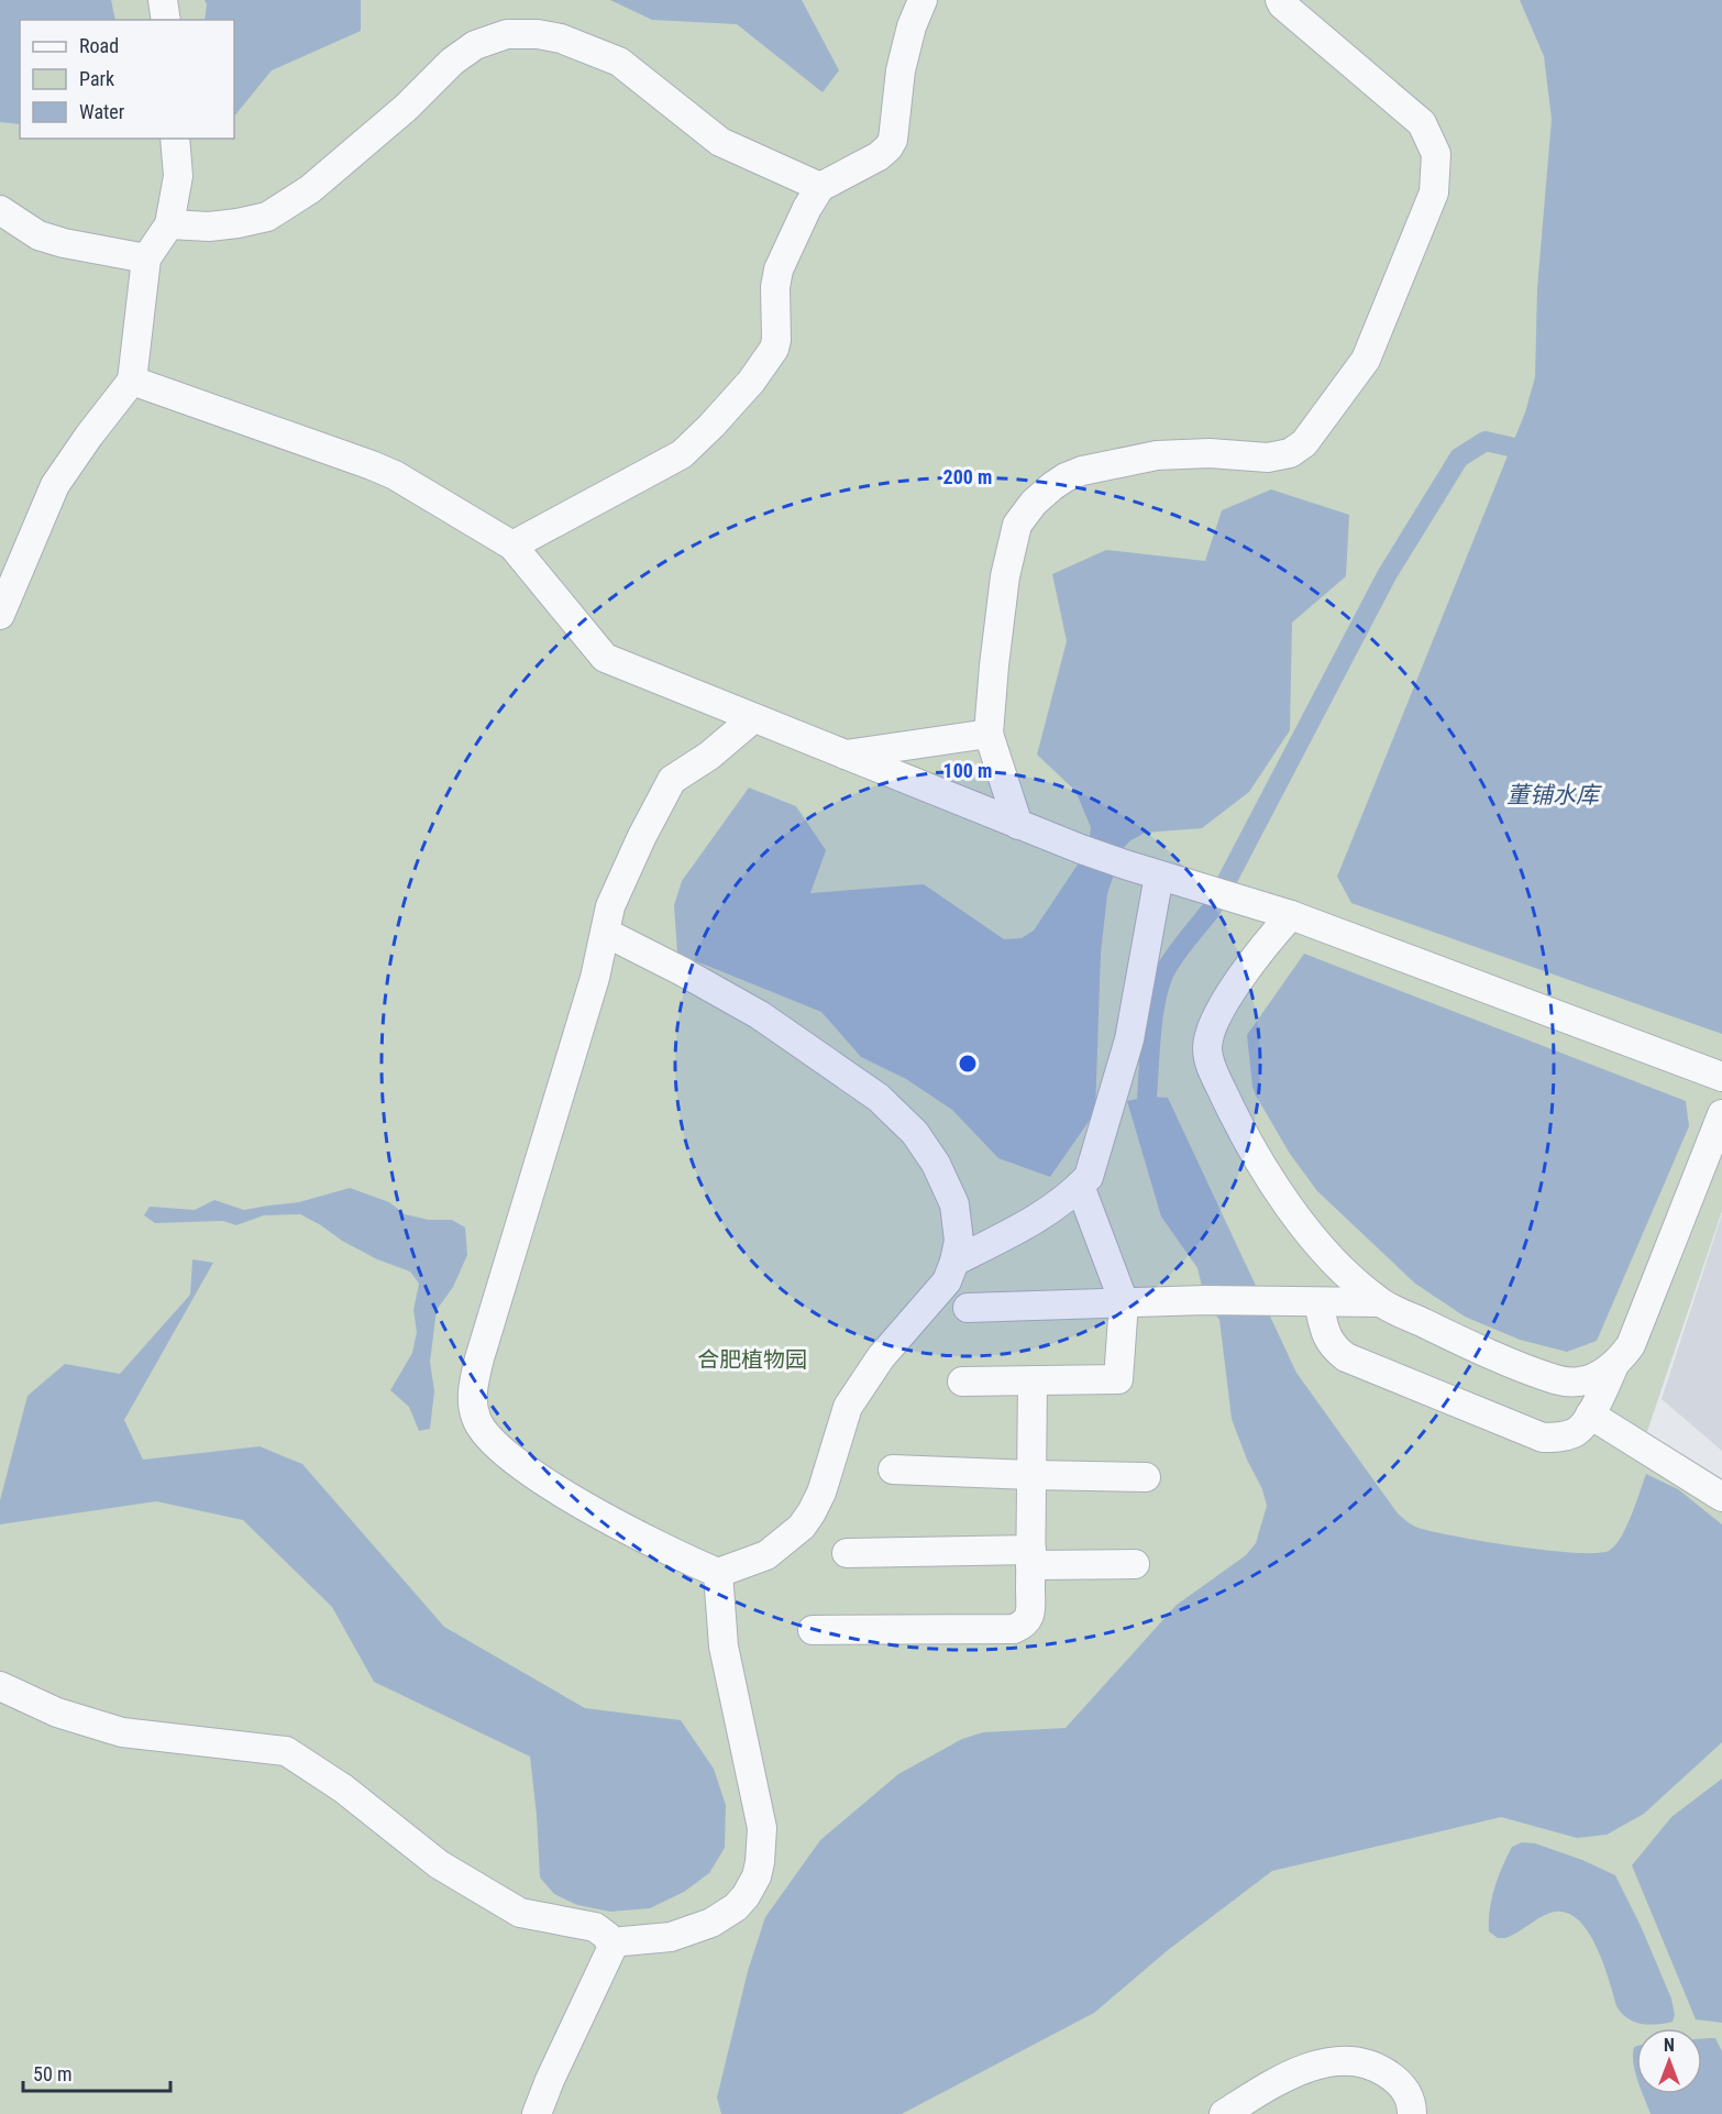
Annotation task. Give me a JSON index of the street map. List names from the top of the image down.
{
  "water": ["董铺水库"],
  "parks": ["合肥植物园"],
  "legend": ["Road", "Park", "Water"],
  "scale_bar": "50 m",
  "north": "top",
  "rings": ["200 m", "100 m"]
}
